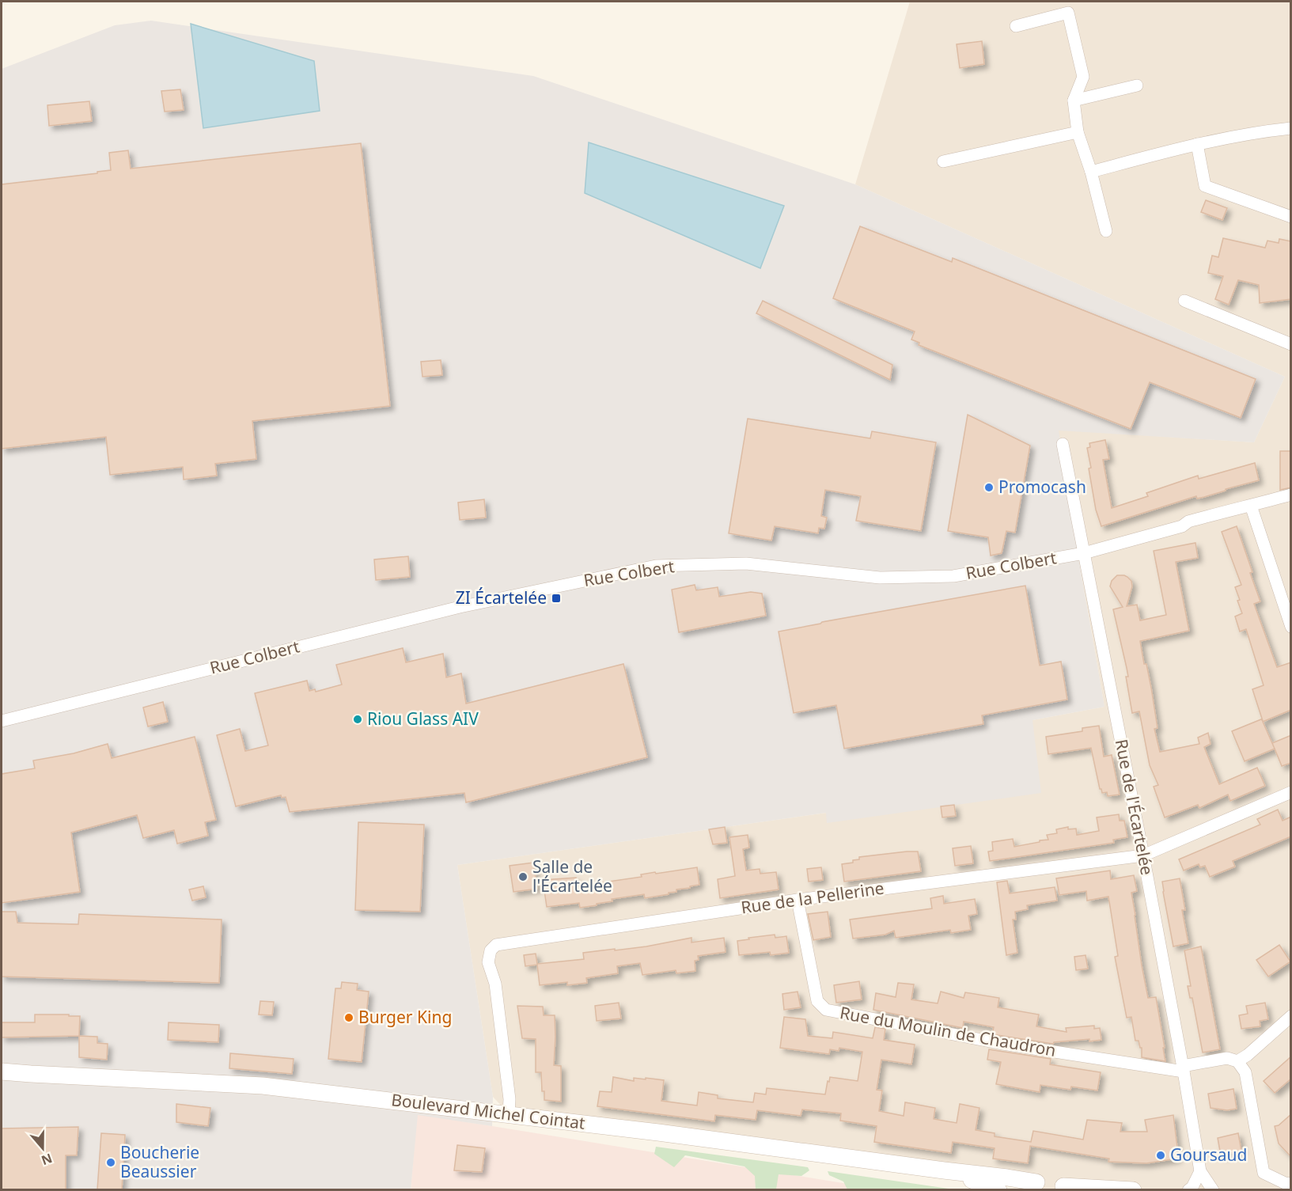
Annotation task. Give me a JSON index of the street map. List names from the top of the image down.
{
  "streets": {
    "main road": ["Boulevard Michel Cointat"],
    "street": [
      "Rue Colbert",
      "Rue de l'Écartelée",
      "Rue de la Pellerine",
      "Rue du Moulin de Chaudron"
    ]
  },
  "crossings": [
    ["Rue Colbert", "Rue de l'Écartelée"],
    ["Rue de l'Écartelée", "Rue de la Pellerine"],
    ["Rue de l'Écartelée", "Rue du Moulin de Chaudron"],
    ["Rue de la Pellerine", "Rue du Moulin de Chaudron"],
    ["Rue de la Pellerine", "Boulevard Michel Cointat"]
  ],
  "places": {
    "other": [
      "Promocash",
      "Riou Glass AIV",
      "Salle de l'Écartelée",
      "Burger King",
      "Goursaud",
      "Boucherie Beaussier"
    ],
    "transit": ["ZI Écartelée"]
  },
  "north": "bottom"
}
